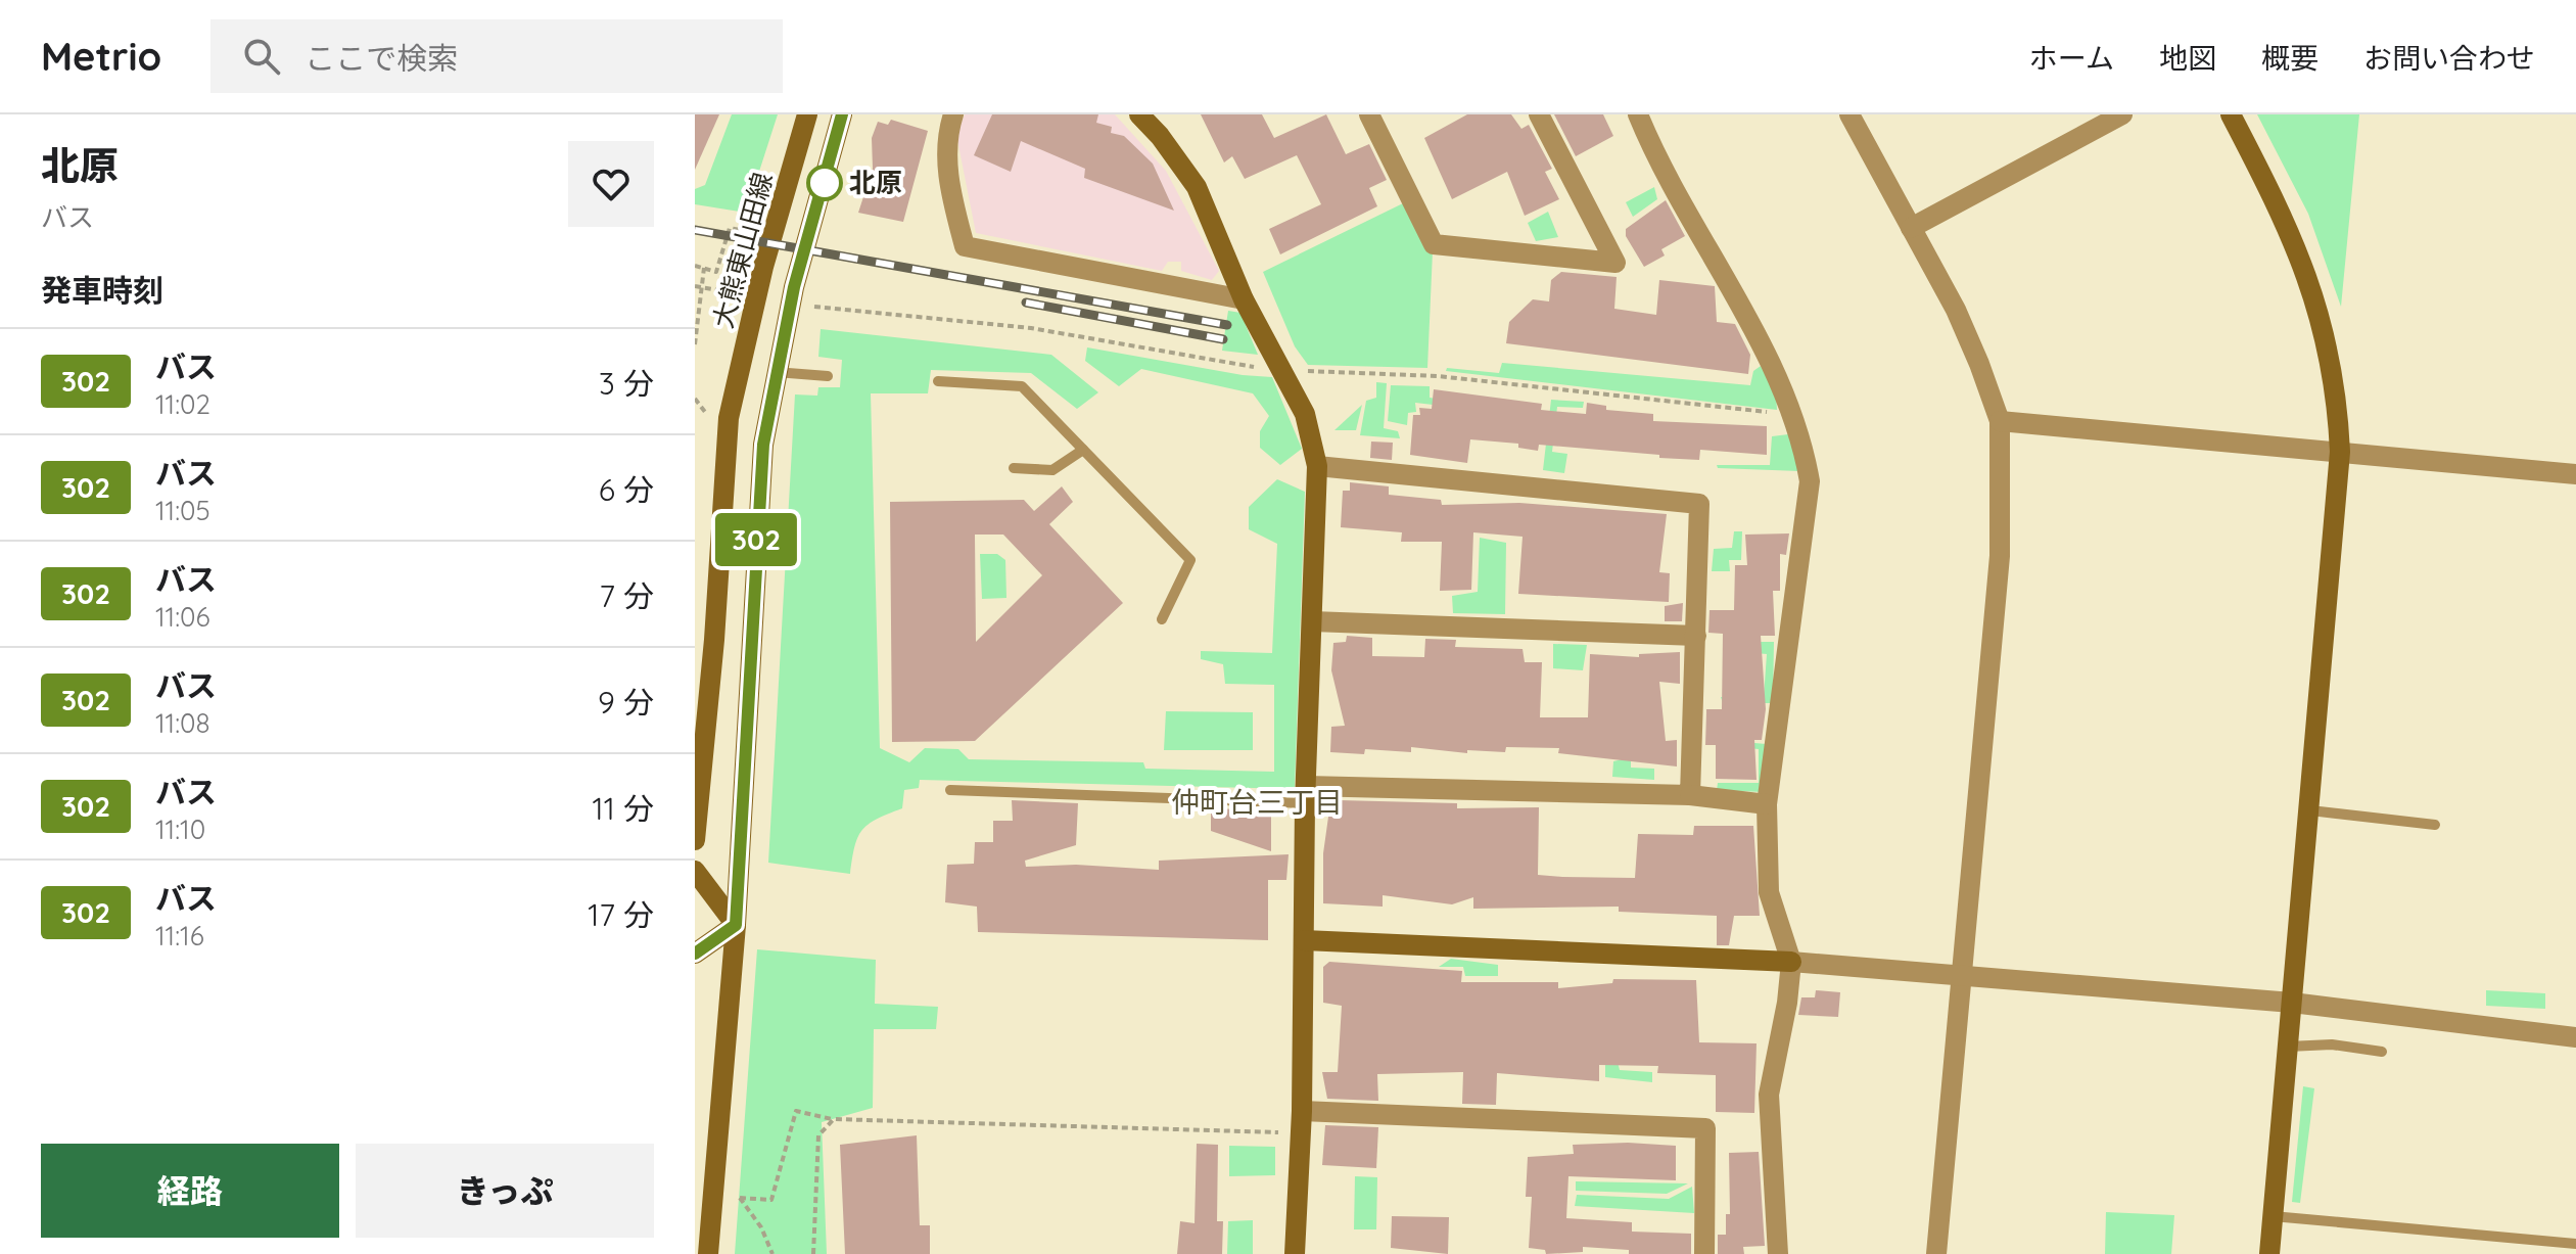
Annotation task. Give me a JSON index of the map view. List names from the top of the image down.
{
  "streets": {
    "street": ["大熊東山田線"]
  },
  "districts": ["仲町台三丁目"],
  "places": ["北原"],
  "lines": ["bus line 302"],
  "page": {
    "header": "Metrio",
    "search": "ここで検索",
    "nav": [
      "ホーム",
      "地図",
      "概要",
      "お問い合わせ"
    ],
    "heading": [
      ["北原", "バス"],
      "発車時刻"
    ],
    "on_map": "302",
    "list": [
      {
        "mark": "302",
        "name": "バス",
        "note": "11:02",
        "value": "3 分"
      },
      {
        "mark": "302",
        "name": "バス",
        "note": "11:05",
        "value": "6 分"
      },
      {
        "mark": "302",
        "name": "バス",
        "note": "11:06",
        "value": "7 分"
      },
      {
        "mark": "302",
        "name": "バス",
        "note": "11:08",
        "value": "9 分"
      },
      {
        "mark": "302",
        "name": "バス",
        "note": "11:10",
        "value": "11 分"
      },
      {
        "mark": "302",
        "name": "バス",
        "note": "11:16",
        "value": "17 分"
      }
    ],
    "buttons": ["経路", "きっぷ"]
  }
}
